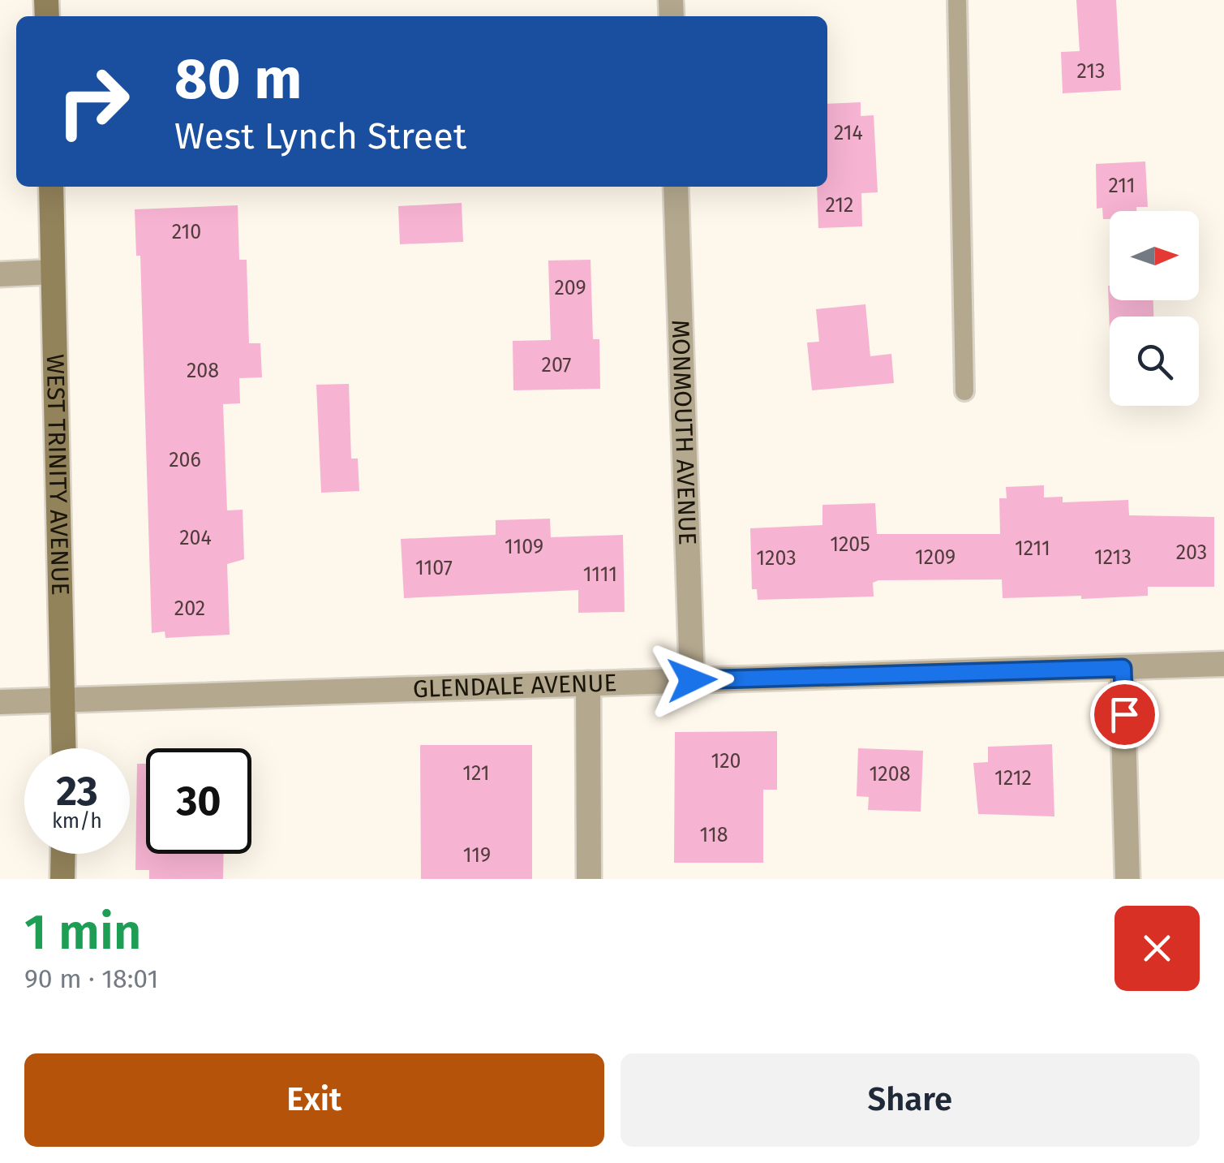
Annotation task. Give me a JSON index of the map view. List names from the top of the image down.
{
  "streets": {
    "street": ["MONMOUTH AVENUE", "WEST TRINITY AVENUE", "GLENDALE AVENUE"]
  },
  "crossings": [
    ["MONMOUTH AVENUE", "GLENDALE AVENUE"],
    ["WEST TRINITY AVENUE", "GLENDALE AVENUE"]
  ],
  "house_numbers": [
    "213",
    "214",
    "211",
    "212",
    "210",
    "209",
    "207",
    "208",
    "206",
    "204",
    "1205",
    "1109",
    "1211",
    "203",
    "1209",
    "1213",
    "1203",
    "1107",
    "1111",
    "202",
    "120",
    "121",
    "1208",
    "1212",
    "118",
    "119"
  ],
  "north": "right",
  "page": {
    "turn": ["80 m", "West Lynch Street"],
    "speed": "23 km/h",
    "limit": "30",
    "heading": ["1 min", "90 m · 18:01"],
    "buttons": ["Exit", "Share"]
  }
}
